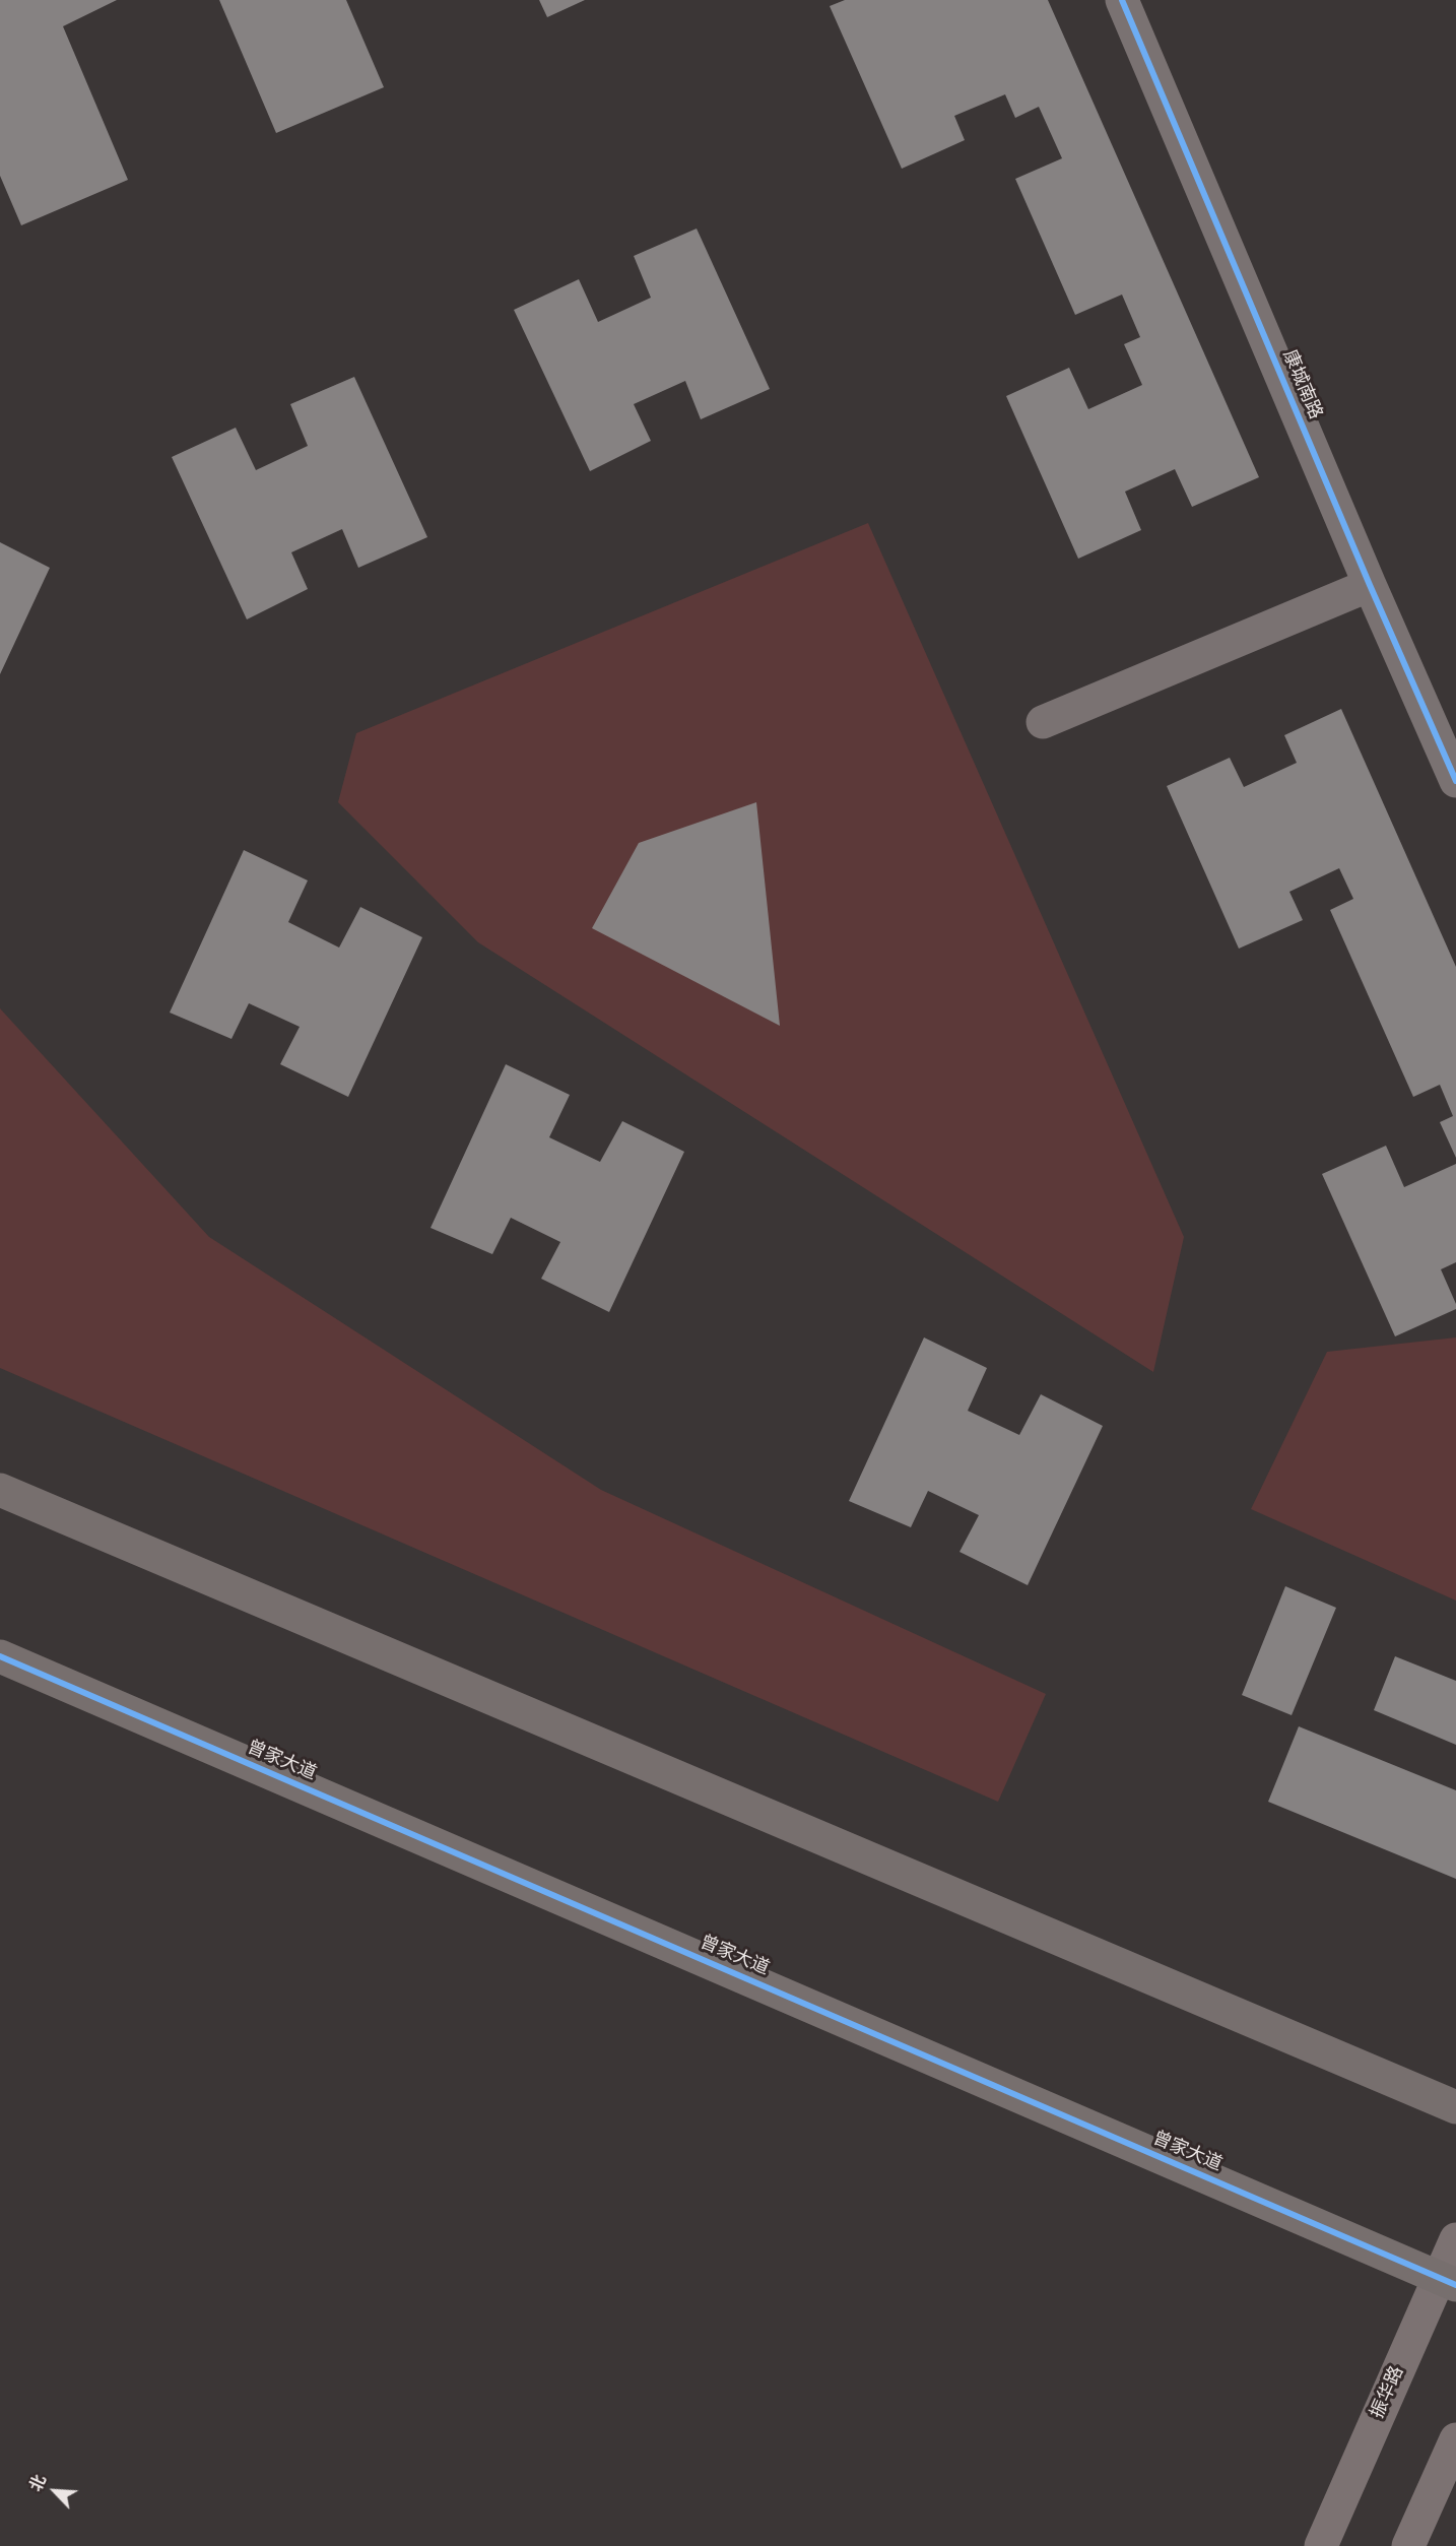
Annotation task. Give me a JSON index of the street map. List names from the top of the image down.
{
  "streets": {
    "highway": ["曾家大道"],
    "main road": ["振华路"],
    "street": ["康城南路"]
  },
  "crossings": [
    ["曾家大道", "振华路"]
  ],
  "north": "top left"
}
